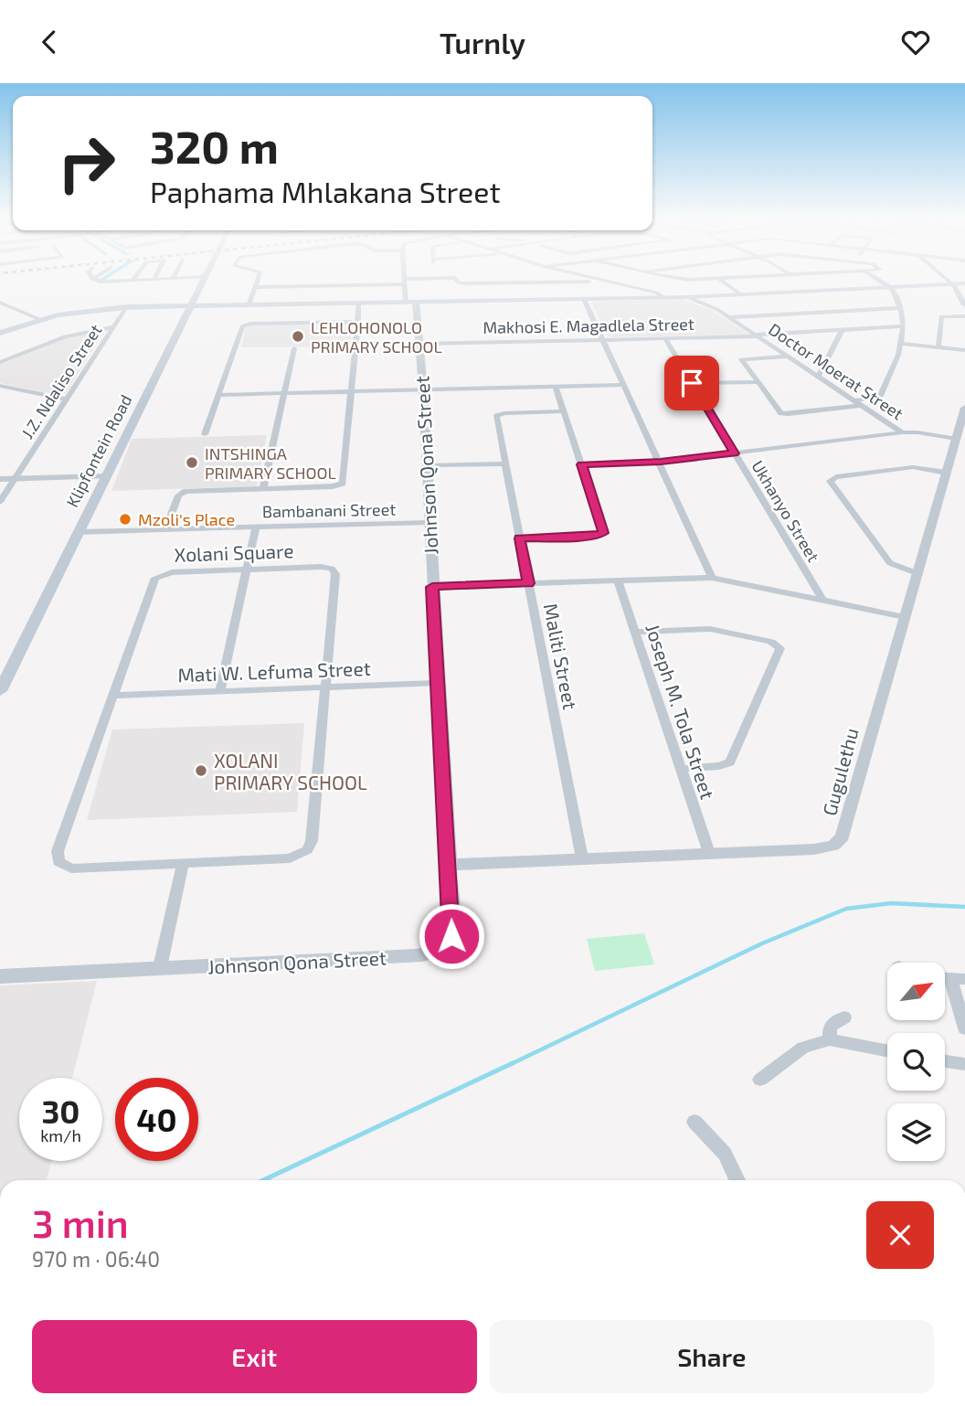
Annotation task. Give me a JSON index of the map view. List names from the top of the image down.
{
  "streets": {
    "main road": ["Klipfontein Road"],
    "street": [
      "Makhosi E. Magadlela Street",
      "Doctor Moerat Street",
      "J.Z. Ndaliso Street",
      "Johnson Qona Street",
      "Bambanani Street",
      "Ukhanyo Street",
      "Xolani Square",
      "Maliti Street",
      "Mati W. Lefuma Street",
      "Joseph M. Tola Street",
      "Gugulethu"
    ]
  },
  "crossings": [
    ["Makhosi E. Magadlela Street", "Doctor Moerat Street"],
    ["Makhosi E. Magadlela Street", "Johnson Qona Street"],
    ["Makhosi E. Magadlela Street", "Ukhanyo Street"],
    ["Klipfontein Road", "Bambanani Street"],
    ["Johnson Qona Street", "Bambanani Street"],
    ["Johnson Qona Street", "Mati W. Lefuma Street"],
    ["Johnson Qona Street", "Gugulethu"],
    ["Xolani Square", "Mati W. Lefuma Street"],
    ["Maliti Street", "Gugulethu"],
    ["Joseph M. Tola Street", "Gugulethu"]
  ],
  "places": [
    "LEHLOHONOLO PRIMARY SCHOOL",
    "INTSHINGA PRIMARY SCHOOL",
    "Mzoli's Place",
    "XOLANI PRIMARY SCHOOL"
  ],
  "north": "top right",
  "page": {
    "header": "Turnly",
    "turn": ["320 m", "Paphama Mhlakana Street"],
    "speed": "30 km/h",
    "limit": "40",
    "heading": ["3 min", "970 m · 06:40"],
    "buttons": ["Exit", "Share"]
  }
}
